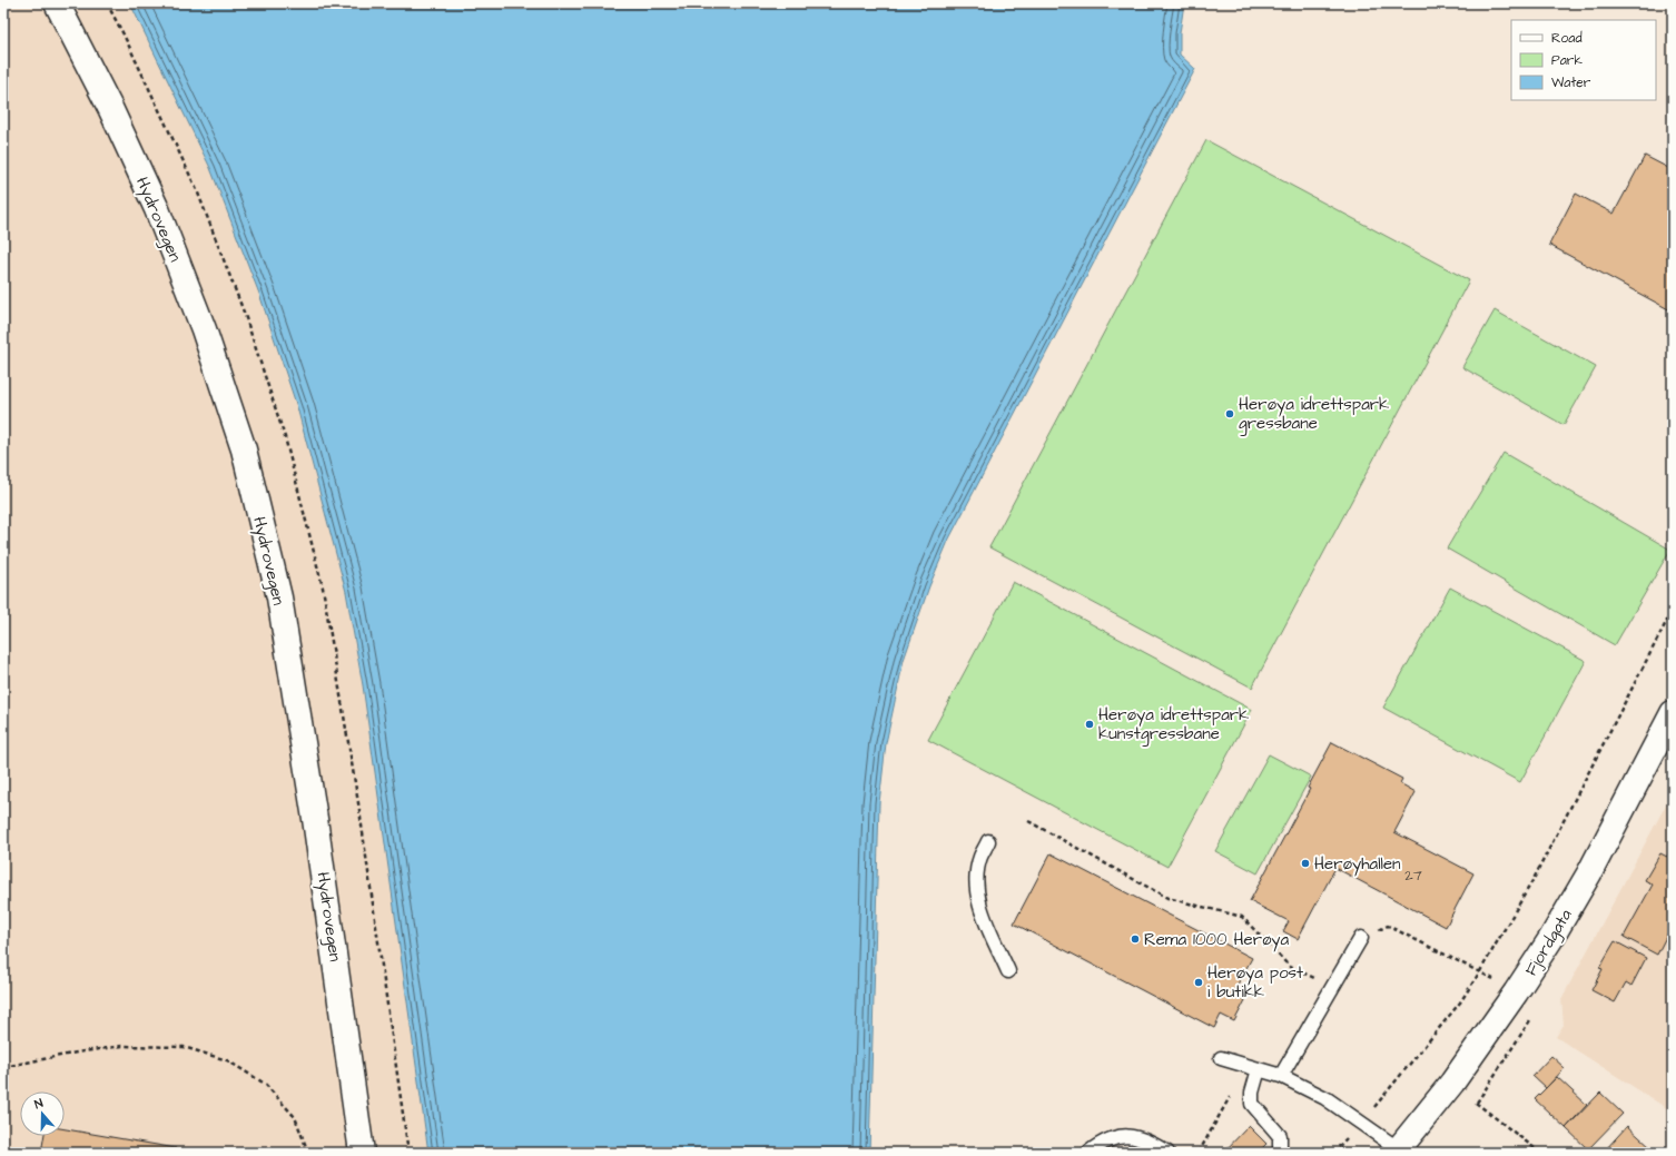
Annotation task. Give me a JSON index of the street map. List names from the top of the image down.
{
  "streets": {
    "street": ["Hydrovegen", "Fjordgata"]
  },
  "places": [
    "Herøya idrettspark gressbane",
    "Herøya idrettspark kunstgressbane",
    "Herøyhallen",
    "Rema 1000 Herøya",
    "Herøya post i butikk"
  ],
  "house_numbers": ["27"],
  "legend": ["Road", "Park", "Water"],
  "north": "top"
}
